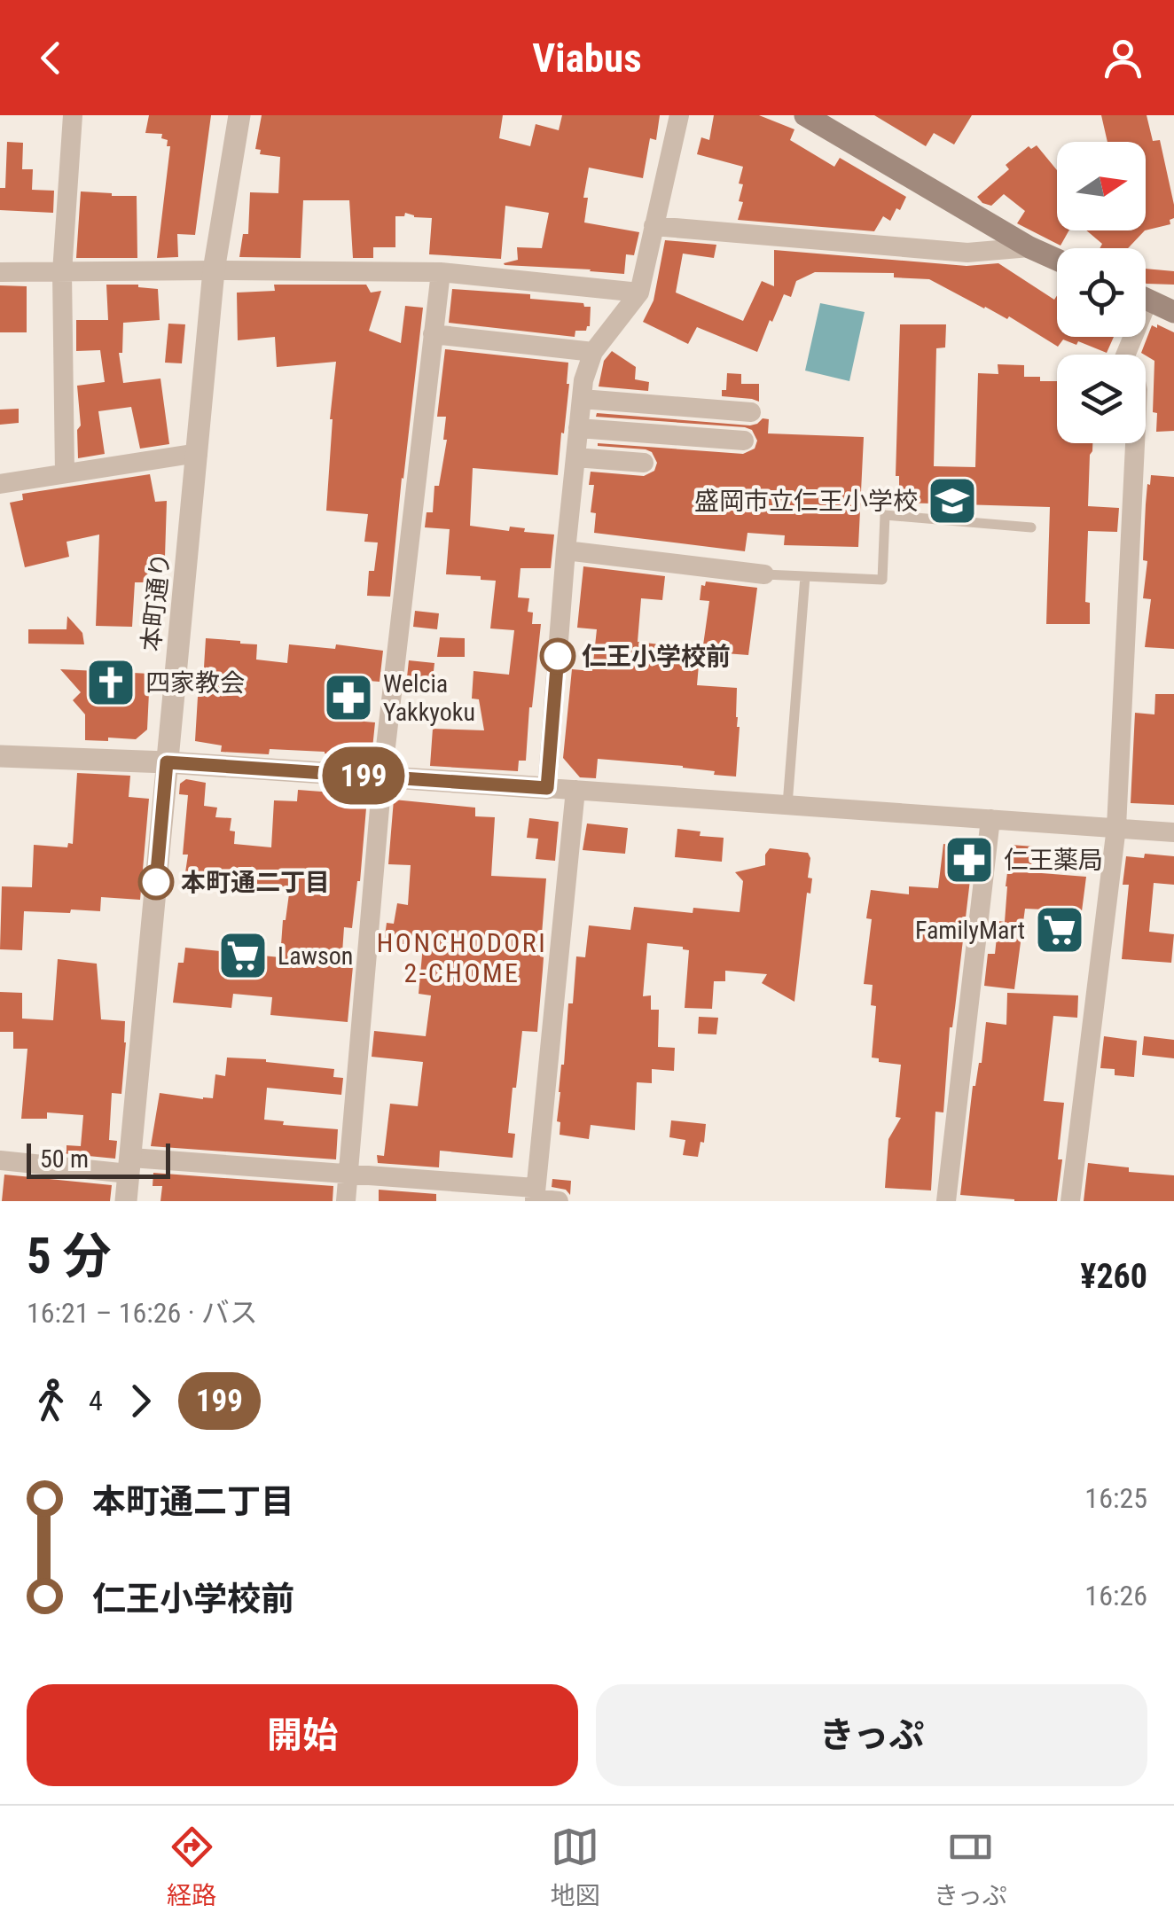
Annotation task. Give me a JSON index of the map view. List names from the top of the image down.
{
  "streets": {
    "street": ["本町通り"]
  },
  "districts": ["HONCHODORI 2-CHOME"],
  "places": {
    "school or university": ["盛岡市立仁王小学校"],
    "other": ["仁王小学校前", "本町通二丁目"],
    "church": ["四家教会"],
    "pharmacy": ["Welcia Yakkyoku", "仁王薬局"],
    "supermarket": ["FamilyMart", "Lawson"]
  },
  "lines": ["bus line 199"],
  "scale_bar": "50 m",
  "north": "right",
  "page": {
    "header": "Viabus",
    "on_map": "199",
    "scale": "50 m",
    "heading": ["5 分", "16:21 – 16:26 · バス", "¥260"],
    "legs": ["4", "199"],
    "list": [
      {
        "name": "本町通二丁目",
        "value": "16:25"
      },
      {
        "name": "仁王小学校前",
        "value": "16:26"
      }
    ],
    "buttons": ["開始", "きっぷ"],
    "tabs": ["経路", "地図", "きっぷ"]
  }
}
